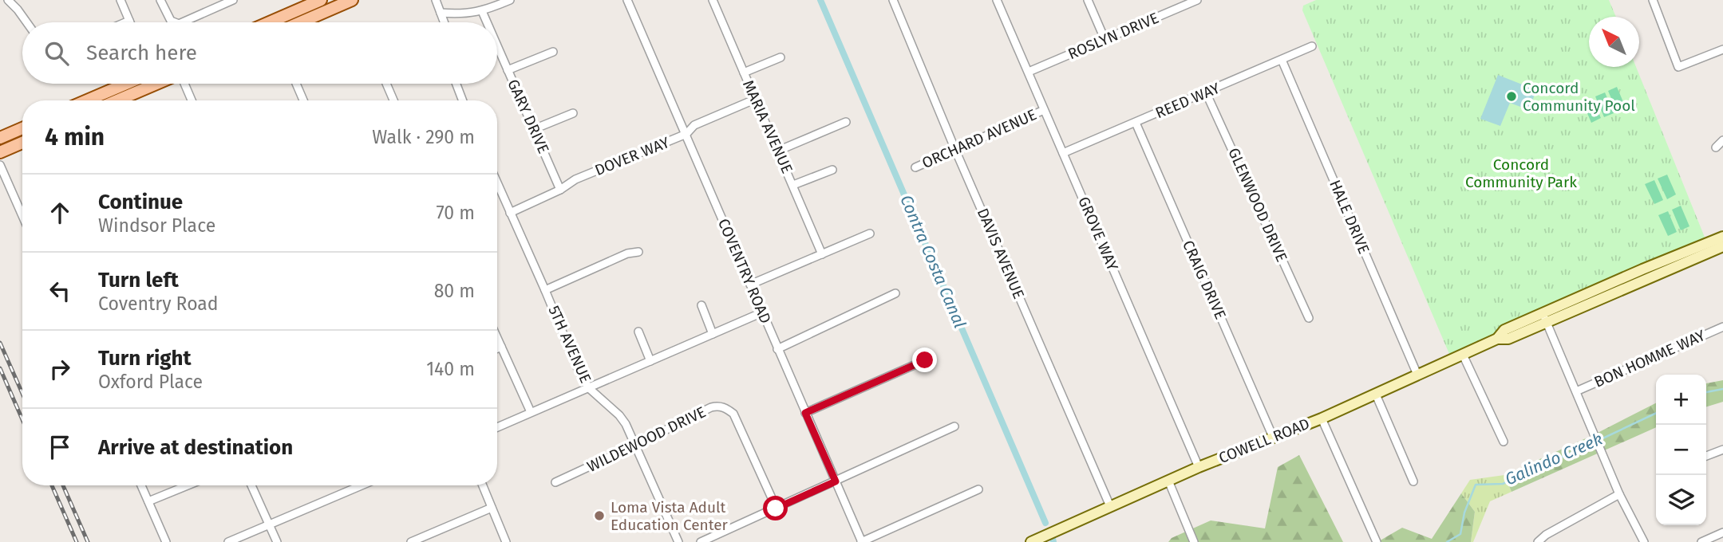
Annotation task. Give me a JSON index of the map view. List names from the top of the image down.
{
  "streets": {
    "street": [
      "ROSLYN DRIVE",
      "REED WAY",
      "GARY DRIVE",
      "MARIA AVENUE",
      "ORCHARD AVENUE",
      "DOVER WAY",
      "GLENWOOD DRIVE",
      "HALE DRIVE",
      "GROVE WAY",
      "DAVIS AVENUE",
      "COVENTRY ROAD",
      "CRAIG DRIVE",
      "5TH AVENUE",
      "BON HOMME WAY",
      "WILDEWOOD DRIVE",
      "COWELL ROAD"
    ]
  },
  "crossings": [
    ["ROSLYN DRIVE", "GROVE WAY"],
    ["REED WAY", "GLENWOOD DRIVE"],
    ["REED WAY", "HALE DRIVE"],
    ["REED WAY", "GROVE WAY"],
    ["REED WAY", "CRAIG DRIVE"],
    ["GARY DRIVE", "DOVER WAY"],
    ["MARIA AVENUE", "DOVER WAY"],
    ["ORCHARD AVENUE", "GROVE WAY"],
    ["ORCHARD AVENUE", "DAVIS AVENUE"],
    ["DOVER WAY", "COVENTRY ROAD"],
    ["DOVER WAY", "5TH AVENUE"],
    ["HALE DRIVE", "COWELL ROAD"],
    ["GROVE WAY", "COWELL ROAD"],
    ["DAVIS AVENUE", "COWELL ROAD"],
    ["CRAIG DRIVE", "COWELL ROAD"],
    ["5TH AVENUE", "WILDEWOOD DRIVE"]
  ],
  "water": ["Contra Costa Canal", "Galindo Creek"],
  "parks": ["Concord Community Park"],
  "places": ["Concord Community Pool", "Loma Vista Adult Education Center"],
  "north": "top left",
  "page": {
    "search": "Search here",
    "heading": ["4 min", "Walk · 290 m"],
    "list": [
      ["Continue", "Windsor Place", "70 m"],
      ["Turn left", "Coventry Road", "80 m"],
      ["Turn right", "Oxford Place", "140 m"],
      "Arrive at destination"
    ],
    "map_buttons": ["+", "−"]
  }
}
